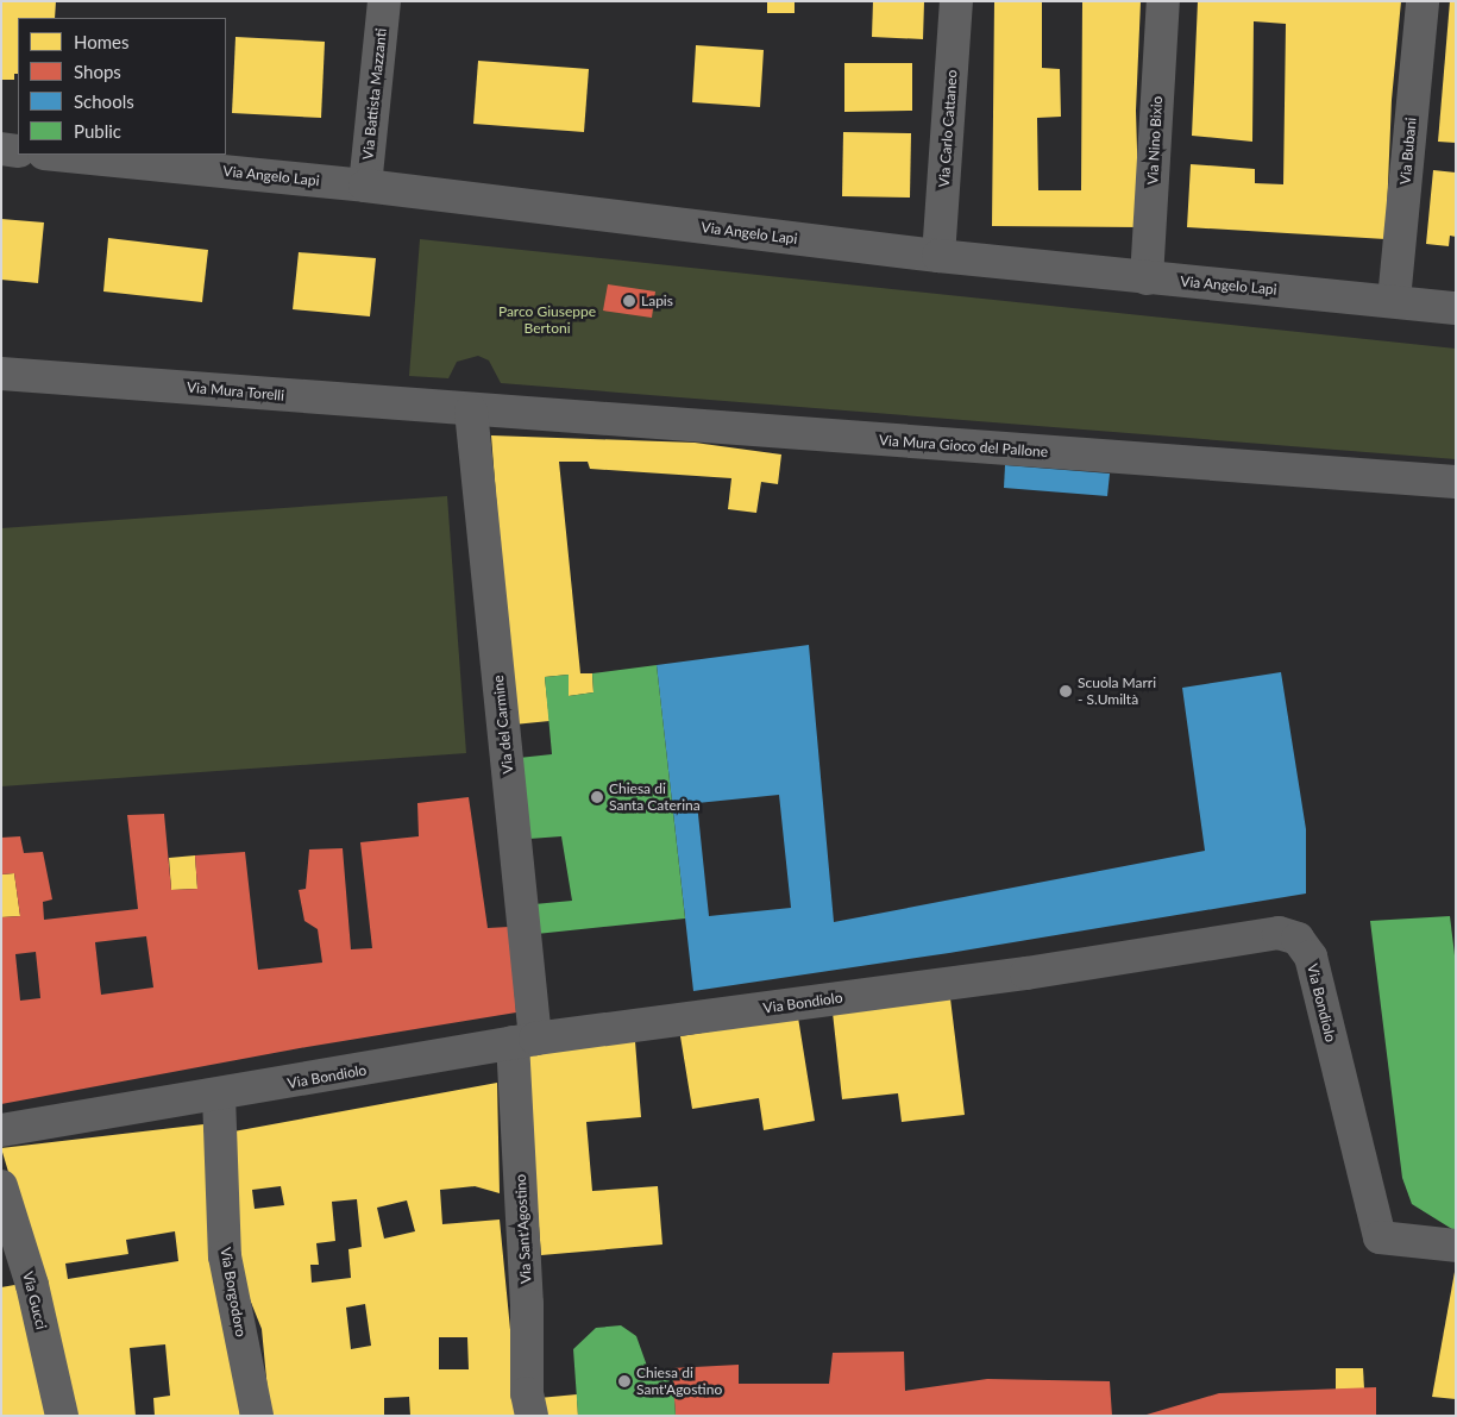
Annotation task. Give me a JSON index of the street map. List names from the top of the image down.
{
  "streets": {
    "street": [
      "Via Battista Mazzanti",
      "Via Carlo Cattaneo",
      "Via Nino Bixio",
      "Via Bubani",
      "Via Angelo Lapi",
      "Via Mura Torelli",
      "Via Mura Gioco del Pallone",
      "Via del Carmine",
      "Via Bondiolo",
      "Via Sant'Agostino",
      "Via Borgodoro",
      "Via Gucci"
    ]
  },
  "crossings": [
    ["Via Battista Mazzanti", "Via Angelo Lapi"],
    ["Via Carlo Cattaneo", "Via Angelo Lapi"],
    ["Via Nino Bixio", "Via Angelo Lapi"],
    ["Via Bubani", "Via Angelo Lapi"],
    ["Via Mura Torelli", "Via Mura Gioco del Pallone"],
    ["Via Mura Torelli", "Via del Carmine"],
    ["Via Mura Gioco del Pallone", "Via del Carmine"],
    ["Via del Carmine", "Via Bondiolo"],
    ["Via del Carmine", "Via Sant'Agostino"],
    ["Via Bondiolo", "Via Sant'Agostino"],
    ["Via Bondiolo", "Via Borgodoro"]
  ],
  "parks": ["Parco Giuseppe Bertoni"],
  "places": [
    "Lapis",
    "Scuola Marri - S.Umiltà",
    "Chiesa di Santa Caterina",
    "Chiesa di Sant'Agostino"
  ],
  "legend": [
    "Homes",
    "Shops",
    "Schools",
    "Public"
  ]
}
